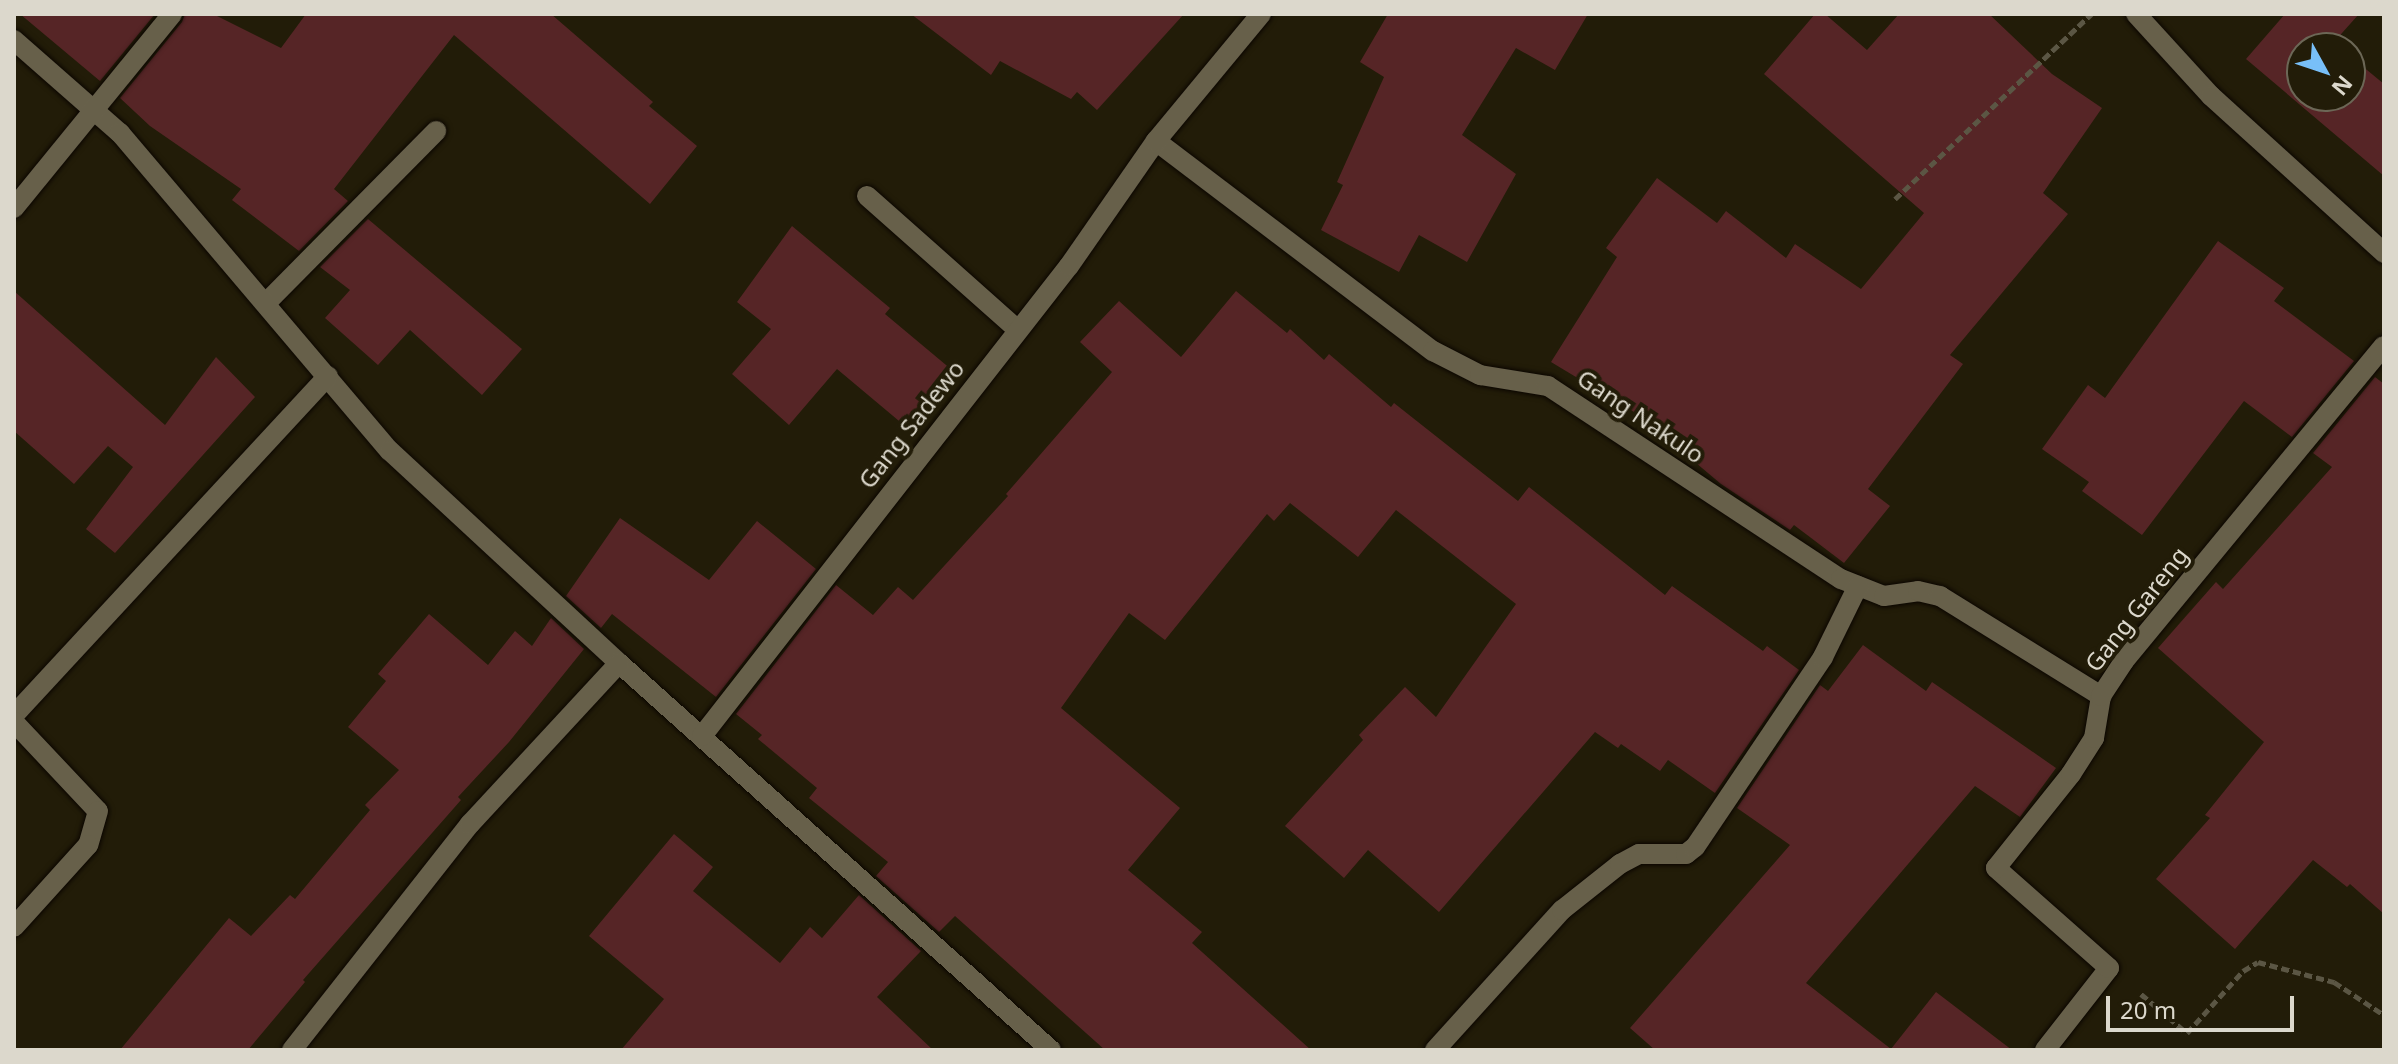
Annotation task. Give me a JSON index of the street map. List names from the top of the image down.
{
  "streets": {
    "street": ["Gang Nakulo", "Gang Sadewo", "Gang Gareng"]
  },
  "crossings": [
    ["Gang Nakulo", "Gang Sadewo"],
    ["Gang Nakulo", "Gang Gareng"]
  ],
  "scale_bar": "20 m",
  "north": "bottom right"
}
